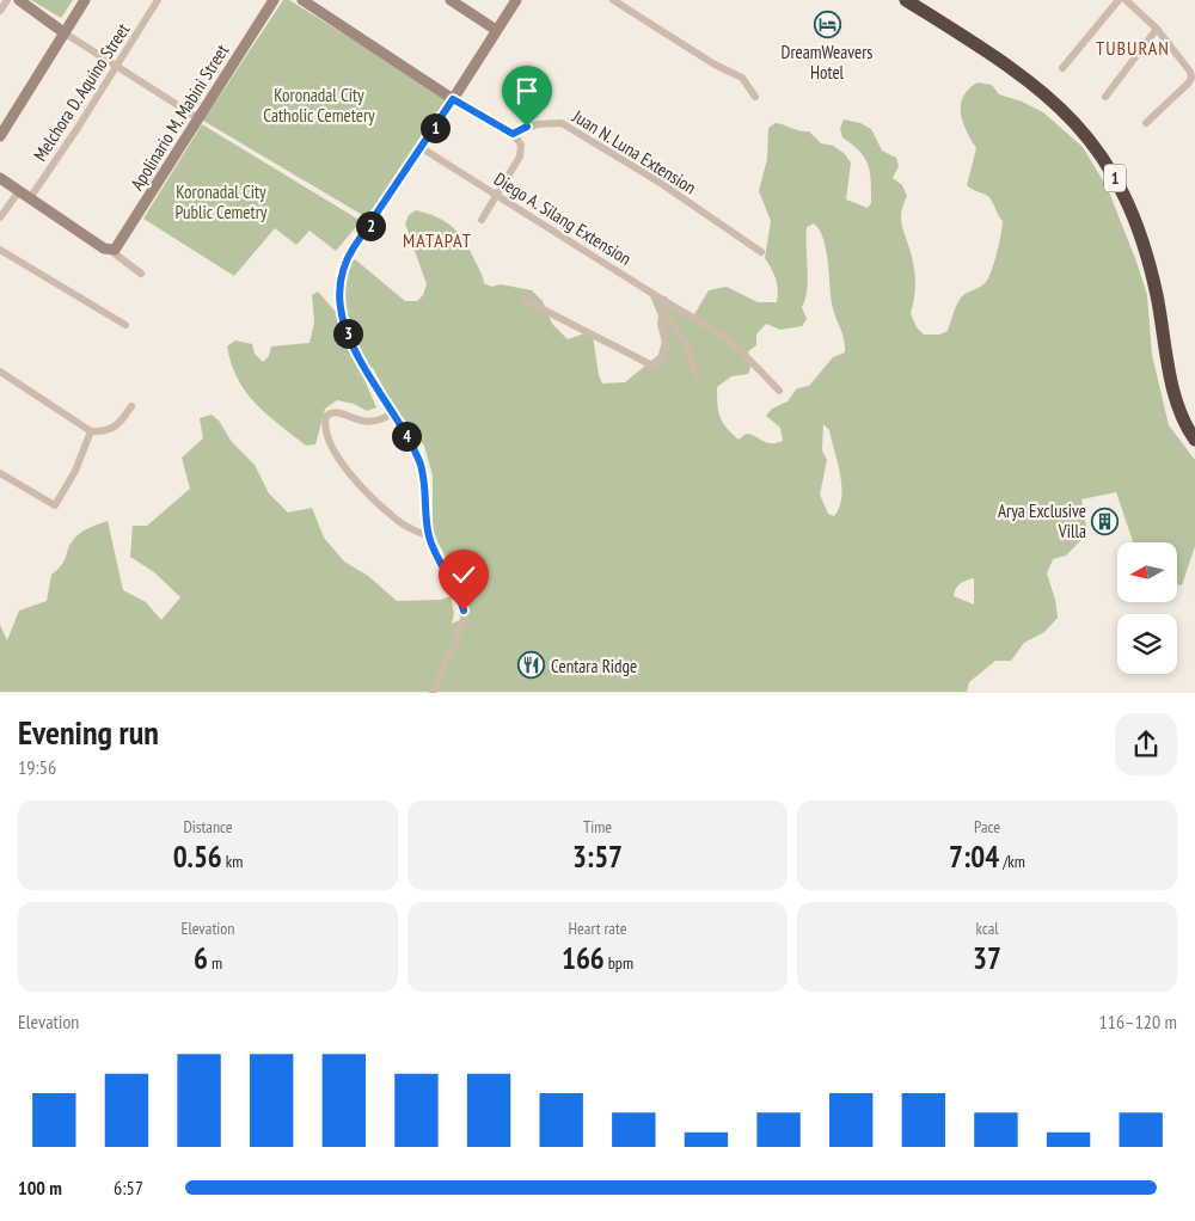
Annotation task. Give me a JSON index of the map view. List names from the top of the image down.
{
  "streets": {
    "highway": ["1"],
    "street": [
      "Melchora D. Aquino Street",
      "Apolinario M. Mabini Street",
      "Juan N. Luna Extension",
      "Diego A. Silang Extension"
    ]
  },
  "districts": ["TUBURAN", "MATAPAT"],
  "parks": ["Koronadal City Catholic Cemetery", "Koronadal City Public Cemetry"],
  "places": {
    "hotel": ["DreamWeavers Hotel"],
    "building": ["Arya Exclusive Villa"],
    "restaurant": ["Centara Ridge"]
  },
  "north": "left",
  "page": {
    "pins": [
      "1",
      "2",
      "3",
      "4"
    ],
    "heading": ["Evening run", "19:56"],
    "stats": [
      ["Distance", "0.56 km"],
      ["Time", "3:57"],
      ["Pace", "7:04 /km"],
      ["Elevation", "6 m"],
      ["Heart rate", "166 bpm"],
      ["kcal", "37"]
    ],
    "chart": ["Elevation", "116–120 m"],
    "list": [
      {
        "name": "100 m",
        "note": "6:57"
      }
    ]
  }
}
